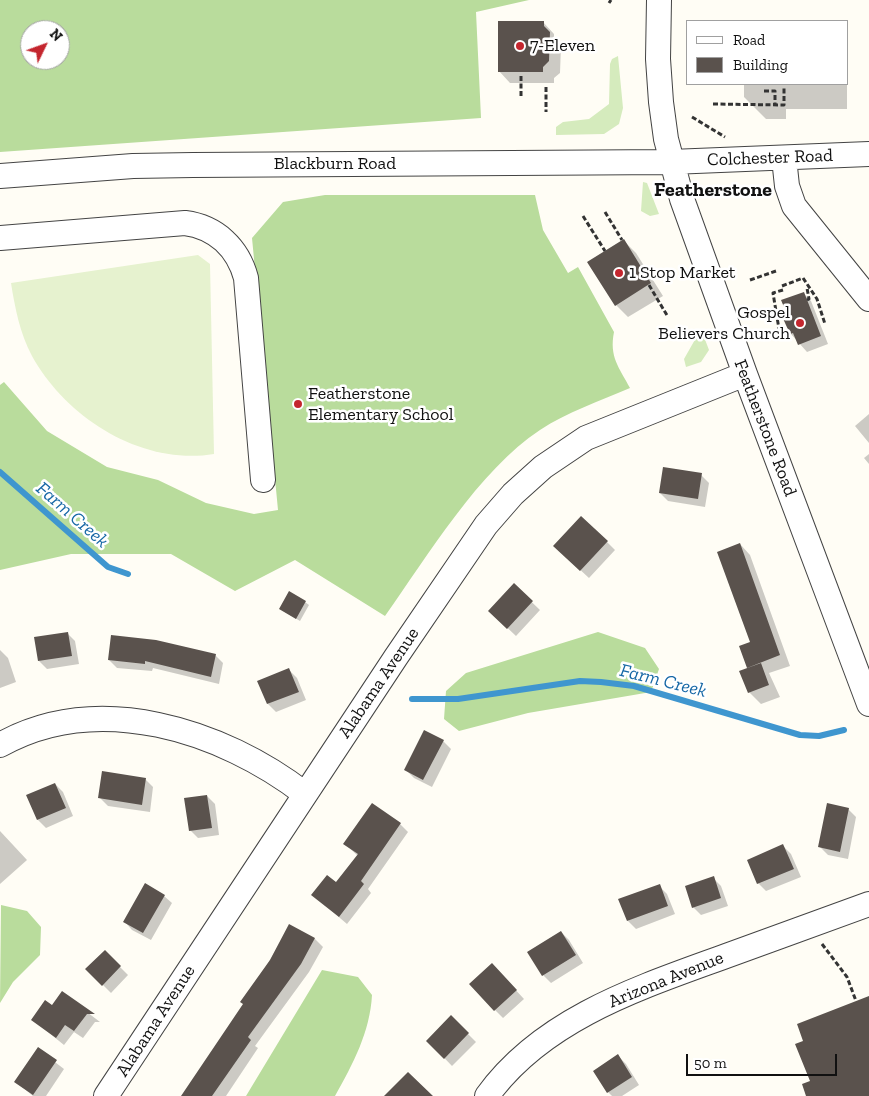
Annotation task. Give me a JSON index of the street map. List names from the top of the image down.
{
  "streets": {
    "street": [
      "Colchester Road",
      "Blackburn Road",
      "Featherstone Road",
      "Alabama Avenue",
      "Arizona Avenue"
    ]
  },
  "crossings": [
    ["Colchester Road", "Blackburn Road"],
    ["Colchester Road", "Featherstone Road"],
    ["Blackburn Road", "Featherstone Road"],
    ["Featherstone Road", "Alabama Avenue"]
  ],
  "districts": ["Featherstone"],
  "water": ["Farm Creek"],
  "places": [
    "7-Eleven",
    "1 Stop Market",
    "Gospel Believers Church",
    "Featherstone Elementary School"
  ],
  "legend": ["Road", "Building"],
  "scale_bar": "50 m",
  "north": "top right"
}
